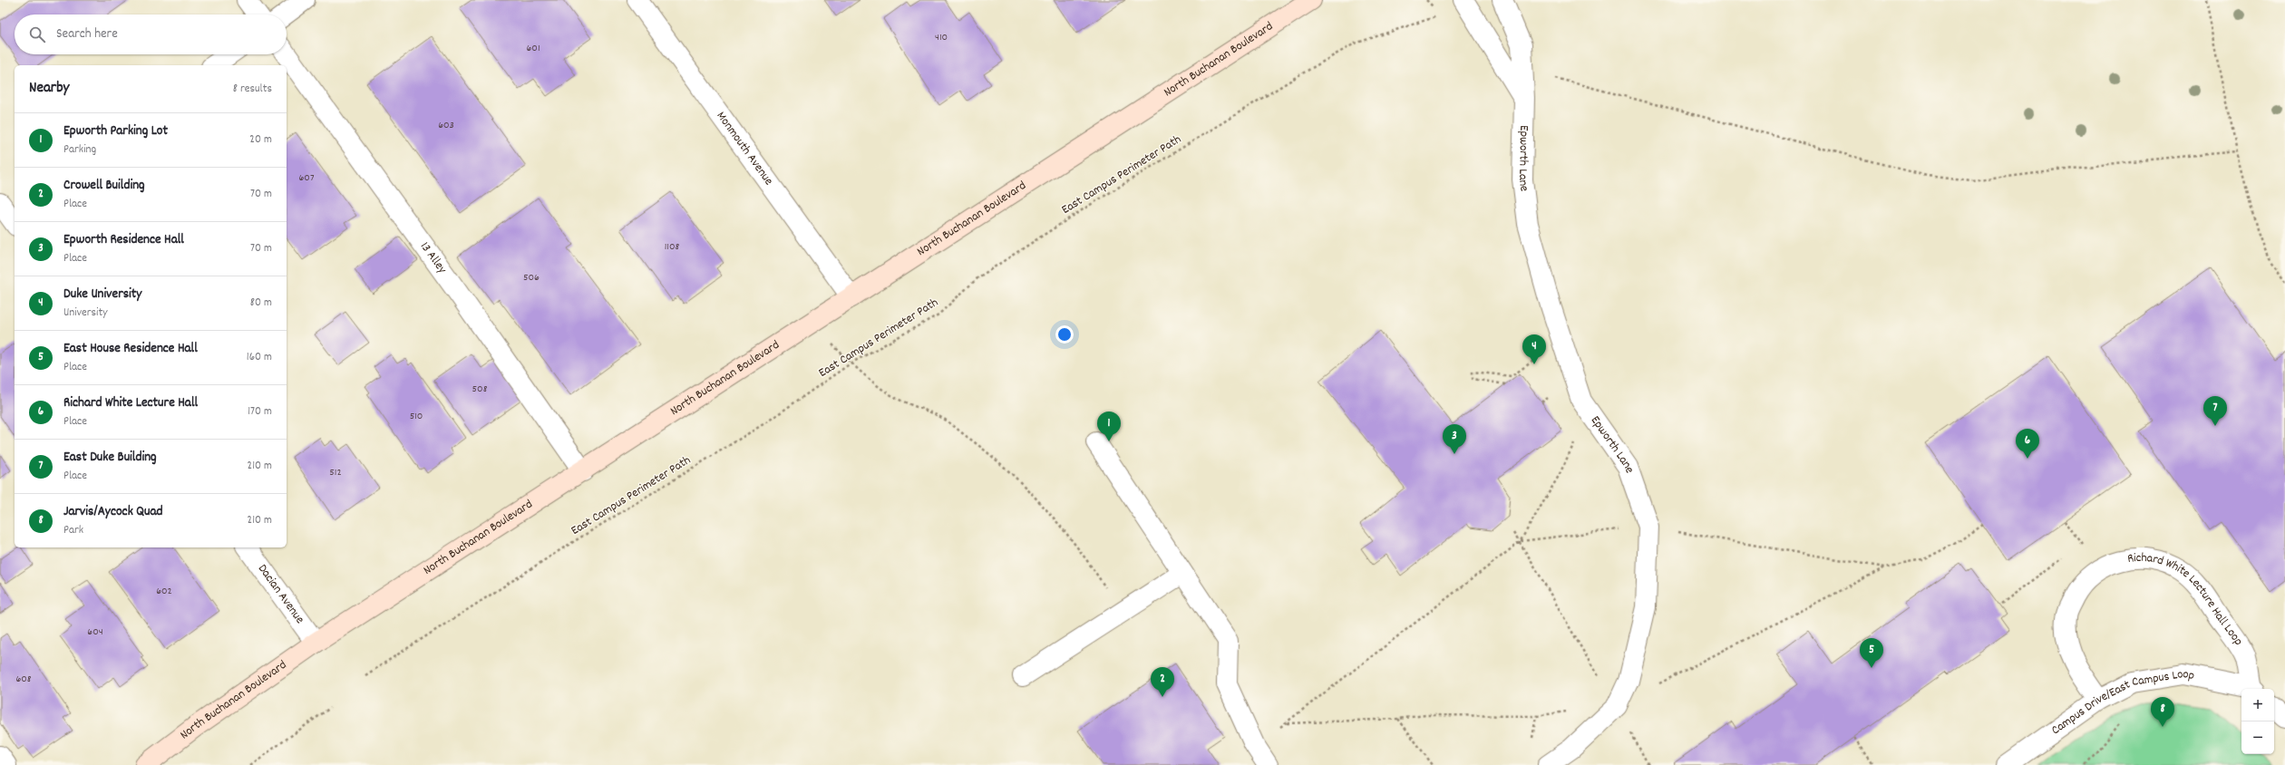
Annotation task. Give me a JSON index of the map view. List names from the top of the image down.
{
  "streets": {
    "street": [
      "North Buchanan Boulevard",
      "Monmouth Avenue",
      "Epworth Lane",
      "13 Alley",
      "Dacian Avenue",
      "Richard White Lecture Hall Loop",
      "Campus Drive/East Campus Loop"
    ],
    "path": ["East Campus Perimeter Path"]
  },
  "crossings": [
    ["North Buchanan Boulevard", "Monmouth Avenue"],
    ["North Buchanan Boulevard", "13 Alley"],
    ["North Buchanan Boulevard", "Dacian Avenue"],
    ["Richard White Lecture Hall Loop", "Campus Drive/East Campus Loop"]
  ],
  "house_numbers": [
    "410",
    "601",
    "603",
    "607",
    "1108",
    "506",
    "508",
    "510",
    "512",
    "602",
    "604",
    "608"
  ],
  "page": {
    "search": "Search here",
    "heading": ["Nearby", "8 results"],
    "list": [
      {
        "mark": "1",
        "name": "Epworth Parking Lot",
        "note": "Parking",
        "value": "20 m"
      },
      {
        "mark": "2",
        "name": "Crowell Building",
        "note": "Place",
        "value": "70 m"
      },
      {
        "mark": "3",
        "name": "Epworth Residence Hall",
        "note": "Place",
        "value": "70 m"
      },
      {
        "mark": "4",
        "name": "Duke University",
        "note": "University",
        "value": "80 m"
      },
      {
        "mark": "5",
        "name": "East House Residence Hall",
        "note": "Place",
        "value": "160 m"
      },
      {
        "mark": "6",
        "name": "Richard White Lecture Hall",
        "note": "Place",
        "value": "170 m"
      },
      {
        "mark": "7",
        "name": "East Duke Building",
        "note": "Place",
        "value": "210 m"
      },
      {
        "mark": "8",
        "name": "Jarvis/Aycock Quad",
        "note": "Park",
        "value": "210 m"
      }
    ],
    "pins": [
      "4",
      "7",
      "1",
      "3",
      "6",
      "5",
      "2",
      "8"
    ],
    "map_buttons": ["+", "−"]
  }
}
